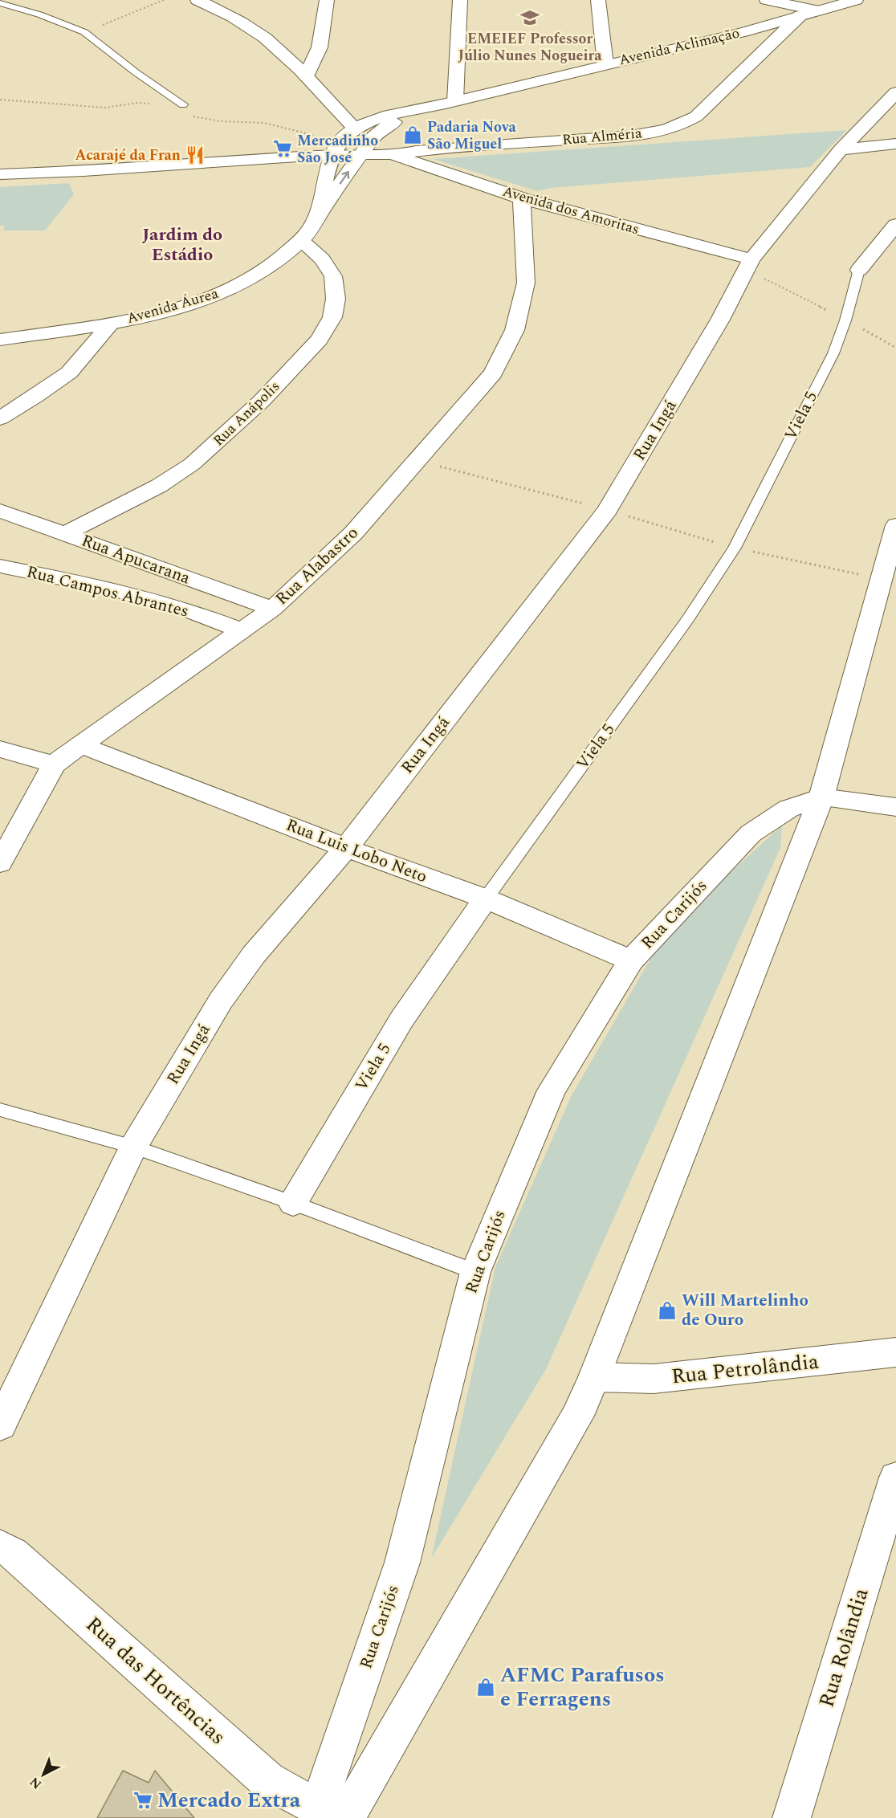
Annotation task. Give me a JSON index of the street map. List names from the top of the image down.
{
  "streets": {
    "street": [
      "Avenida Aclimação",
      "Rua Alméria",
      "Avenida dos Amoritas",
      "Avenida Áurea",
      "Rua Anápolis",
      "Viela 5",
      "Rua Ingá",
      "Rua Apucarana",
      "Rua Alabastro",
      "Rua Campos Abrantes",
      "Rua Luis Lobo Neto",
      "Rua Carijós",
      "Rua Petrolândia",
      "Rua Rolândia",
      "Rua das Hortências"
    ]
  },
  "crossings": [
    ["Avenida Aclimação", "Rua Alméria"],
    ["Avenida Aclimação", "Avenida dos Amoritas"],
    ["Avenida Aclimação", "Avenida Áurea"],
    ["Rua Alméria", "Avenida dos Amoritas"],
    ["Avenida dos Amoritas", "Avenida Áurea"],
    ["Avenida dos Amoritas", "Rua Ingá"],
    ["Avenida dos Amoritas", "Rua Alabastro"],
    ["Avenida Áurea", "Rua Anápolis"],
    ["Rua Anápolis", "Rua Apucarana"],
    ["Viela 5", "Rua Luis Lobo Neto"],
    ["Rua Ingá", "Rua Luis Lobo Neto"],
    ["Rua Apucarana", "Rua Alabastro"],
    ["Rua Alabastro", "Rua Campos Abrantes"],
    ["Rua Alabastro", "Rua Luis Lobo Neto"],
    ["Rua Luis Lobo Neto", "Rua Carijós"],
    ["Rua Carijós", "Rua das Hortências"]
  ],
  "districts": ["Jardim do Estádio"],
  "places": {
    "school or university": ["EMEIEF Professor Júlio Nunes Nogueira"],
    "shop": ["Padaria Nova São Miguel", "Will Martelinho de Ouro", "AFMC Parafusos e Ferragens"],
    "supermarket": ["Mercadinho São José", "Mercado Extra"],
    "restaurant": ["Acarajé da Fran"]
  },
  "north": "bottom left"
}
